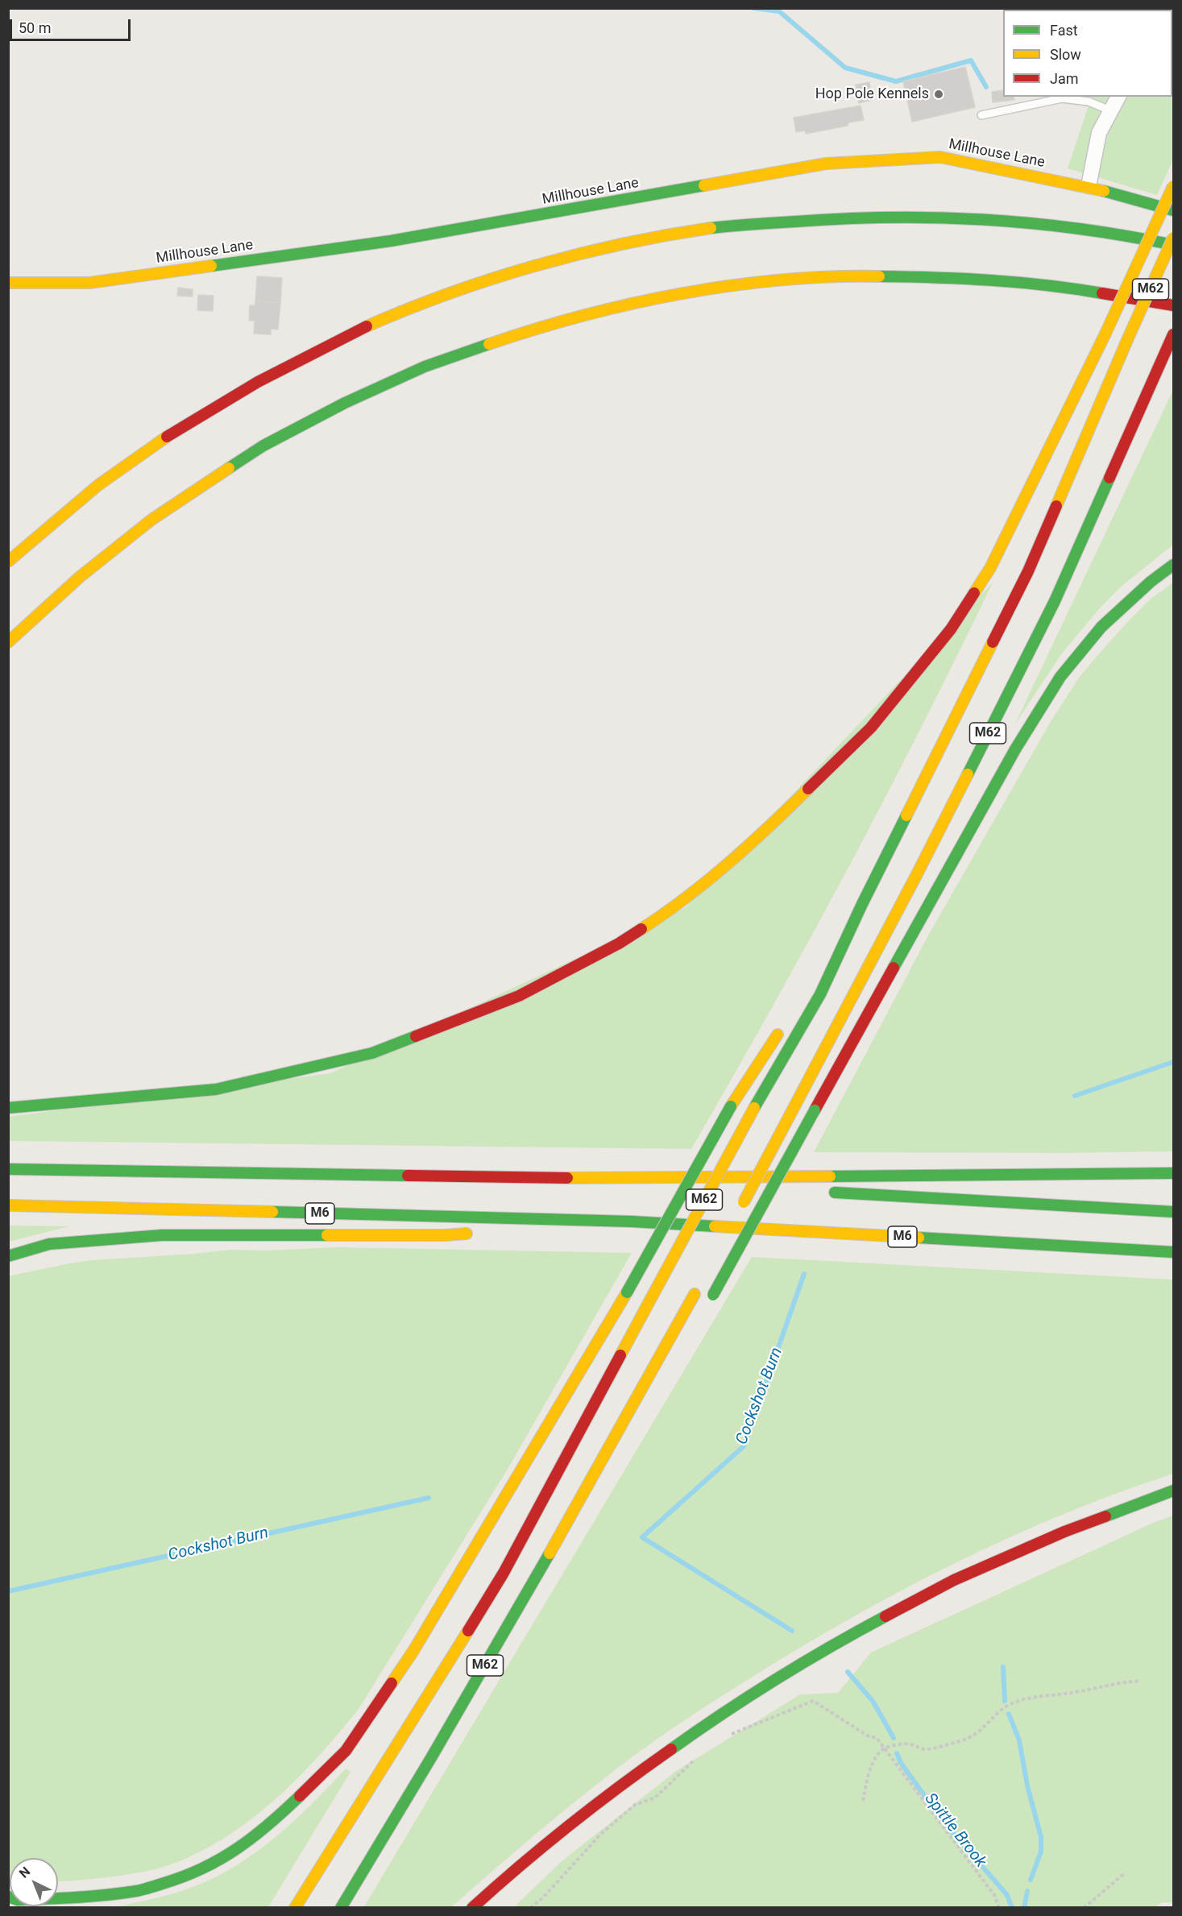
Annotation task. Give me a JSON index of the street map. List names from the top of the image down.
{
  "streets": {
    "main road": ["Millhouse Lane", "M62", "M6"]
  },
  "water": ["Cockshot Burn", "Spittle Brook"],
  "places": ["Hop Pole Kennels"],
  "legend": ["Fast", "Slow", "Jam"],
  "scale_bar": "50 m",
  "north": "top left"
}
